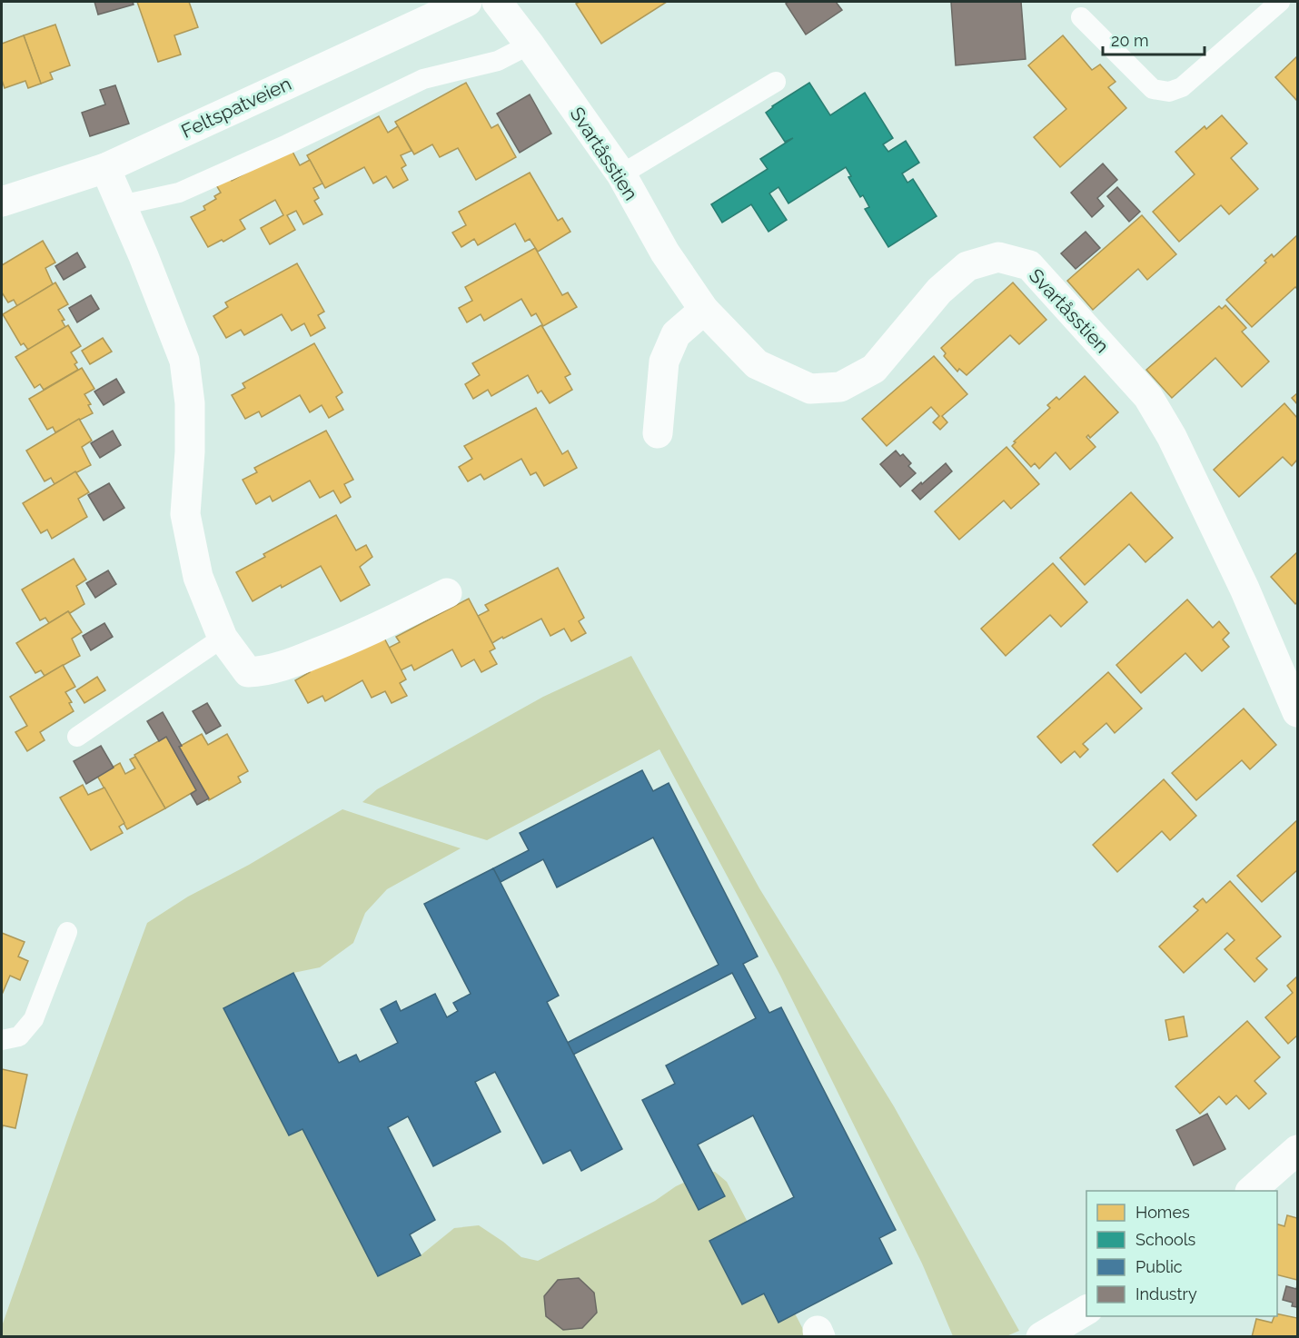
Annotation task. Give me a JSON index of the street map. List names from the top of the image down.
{
  "streets": {
    "street": ["Feltspatveien", "Svartåsstien"]
  },
  "legend": [
    "Homes",
    "Schools",
    "Public",
    "Industry"
  ],
  "scale_bar": "20 m"
}
